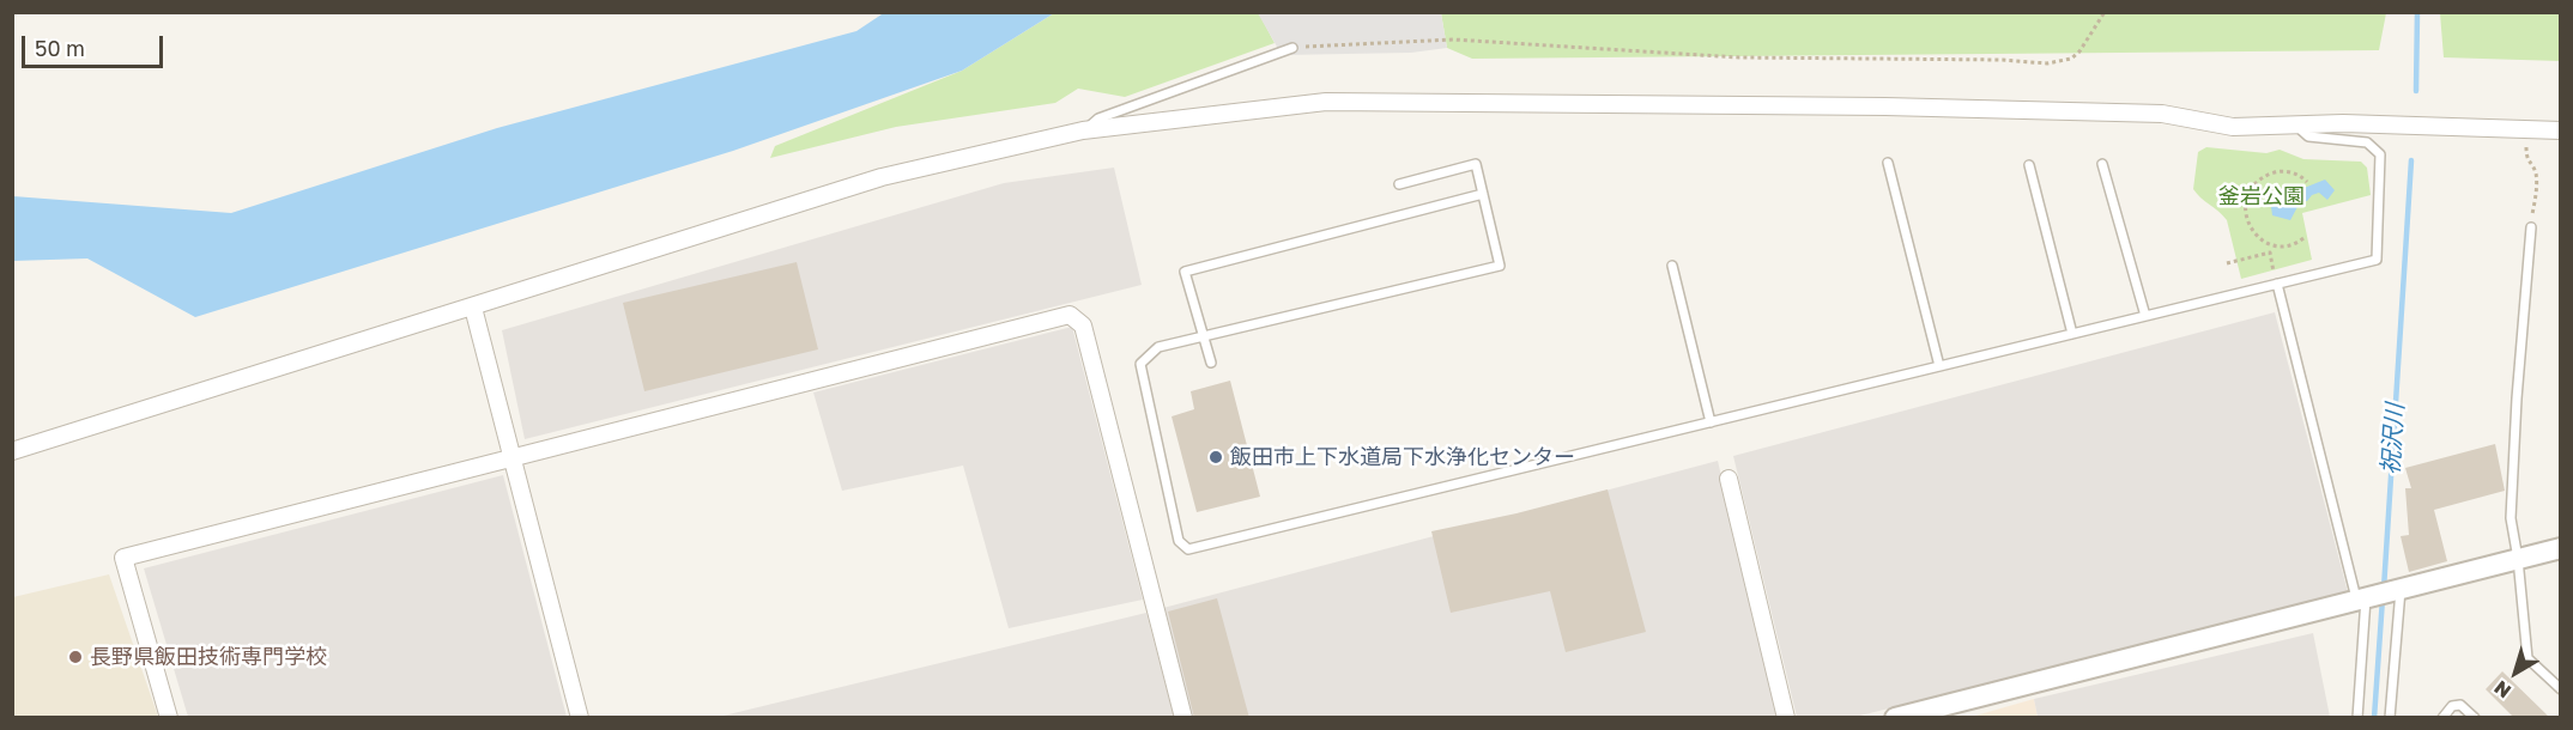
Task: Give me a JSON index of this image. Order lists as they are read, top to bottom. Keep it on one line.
{"water":["祝沢川"],"parks":["釜岩公園"],"places":["飯田市上下水道局下水浄化センター","長野県飯田技術専門学校"],"scale_bar":"50 m","north":"bottom left"}
